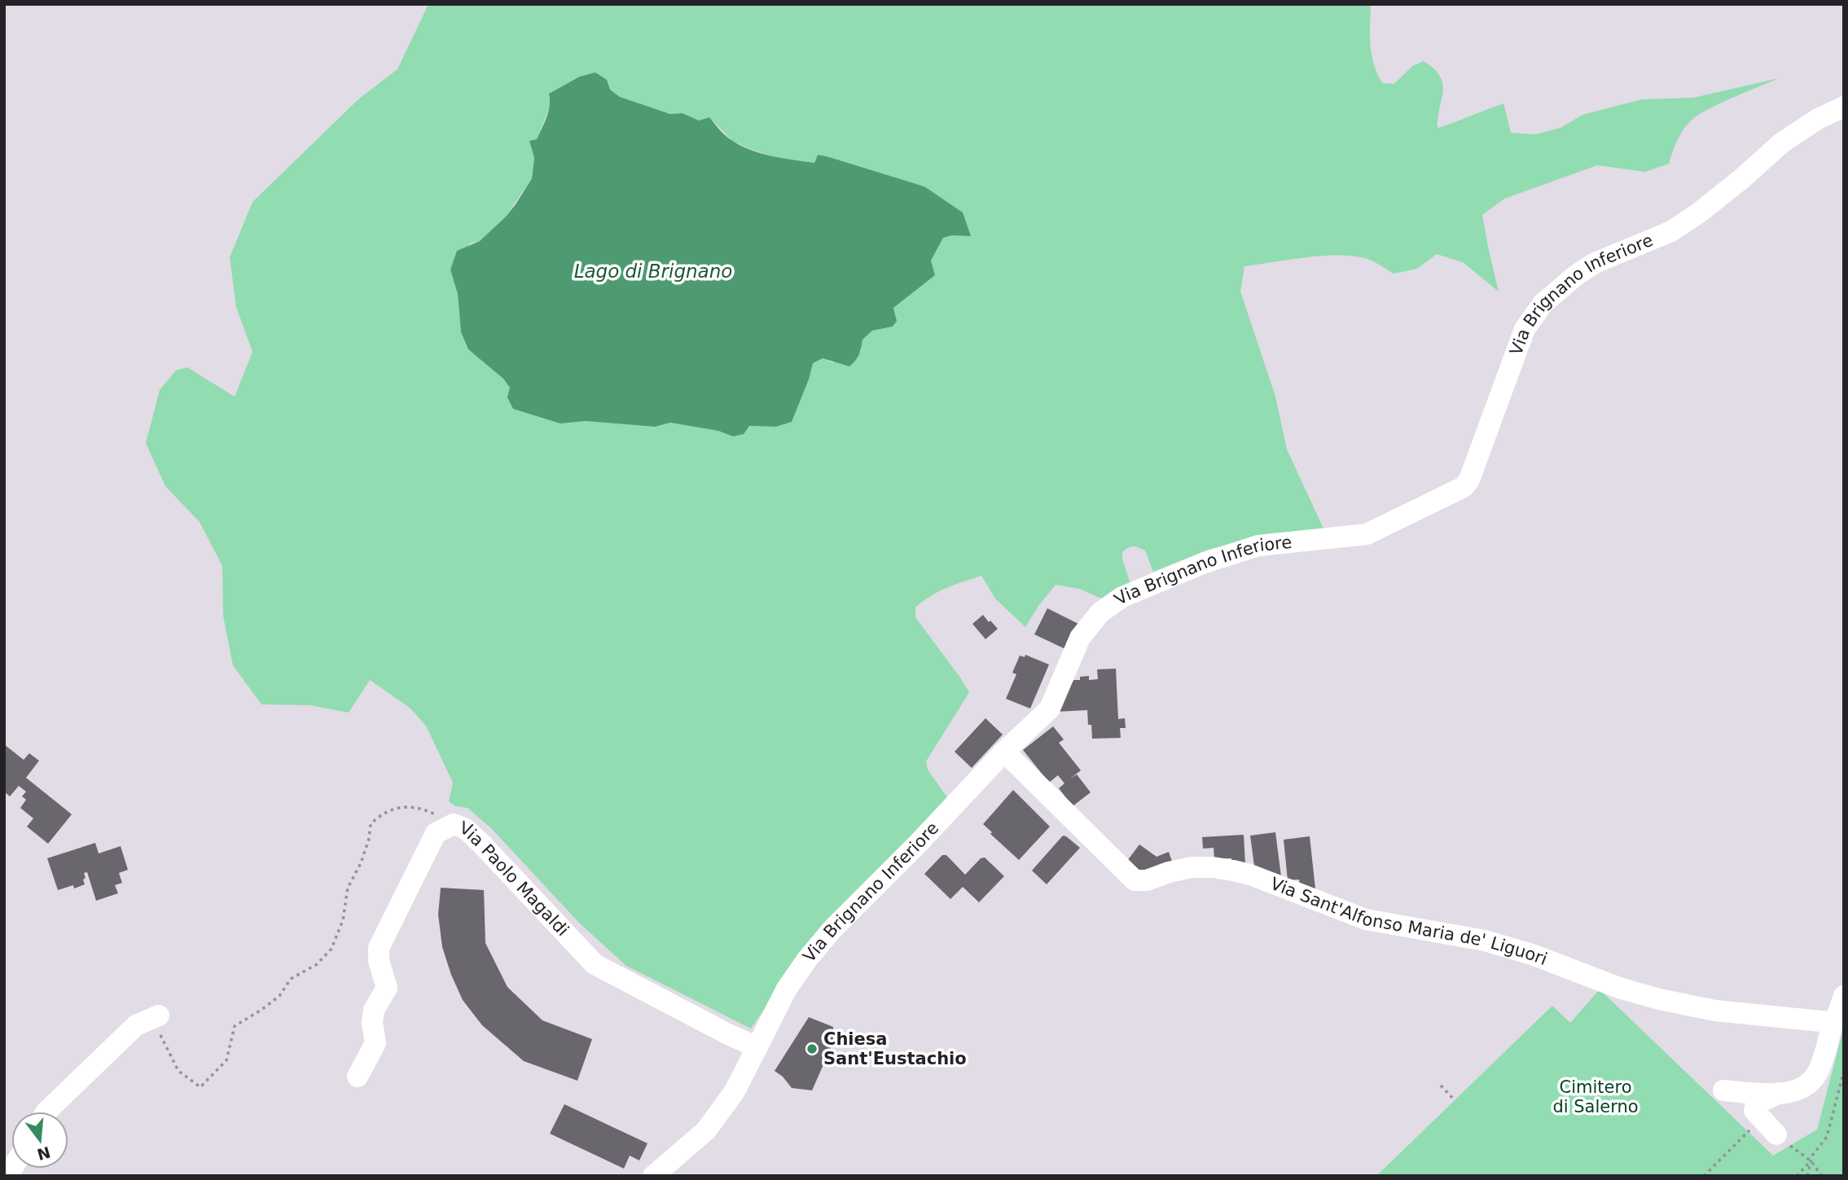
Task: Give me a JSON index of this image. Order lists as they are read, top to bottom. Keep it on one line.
{"streets":{"street":["Via Brignano Inferiore","Via Paolo Magaldi","Via Sant'Alfonso Maria de' Liguori"]},"crossings":[["Via Brignano Inferiore","Via Paolo Magaldi"],["Via Brignano Inferiore","Via Sant'Alfonso Maria de' Liguori"]],"water":["Lago di Brignano"],"parks":["Cimitero di Salerno"],"places":["Chiesa Sant'Eustachio"],"north":"bottom"}
